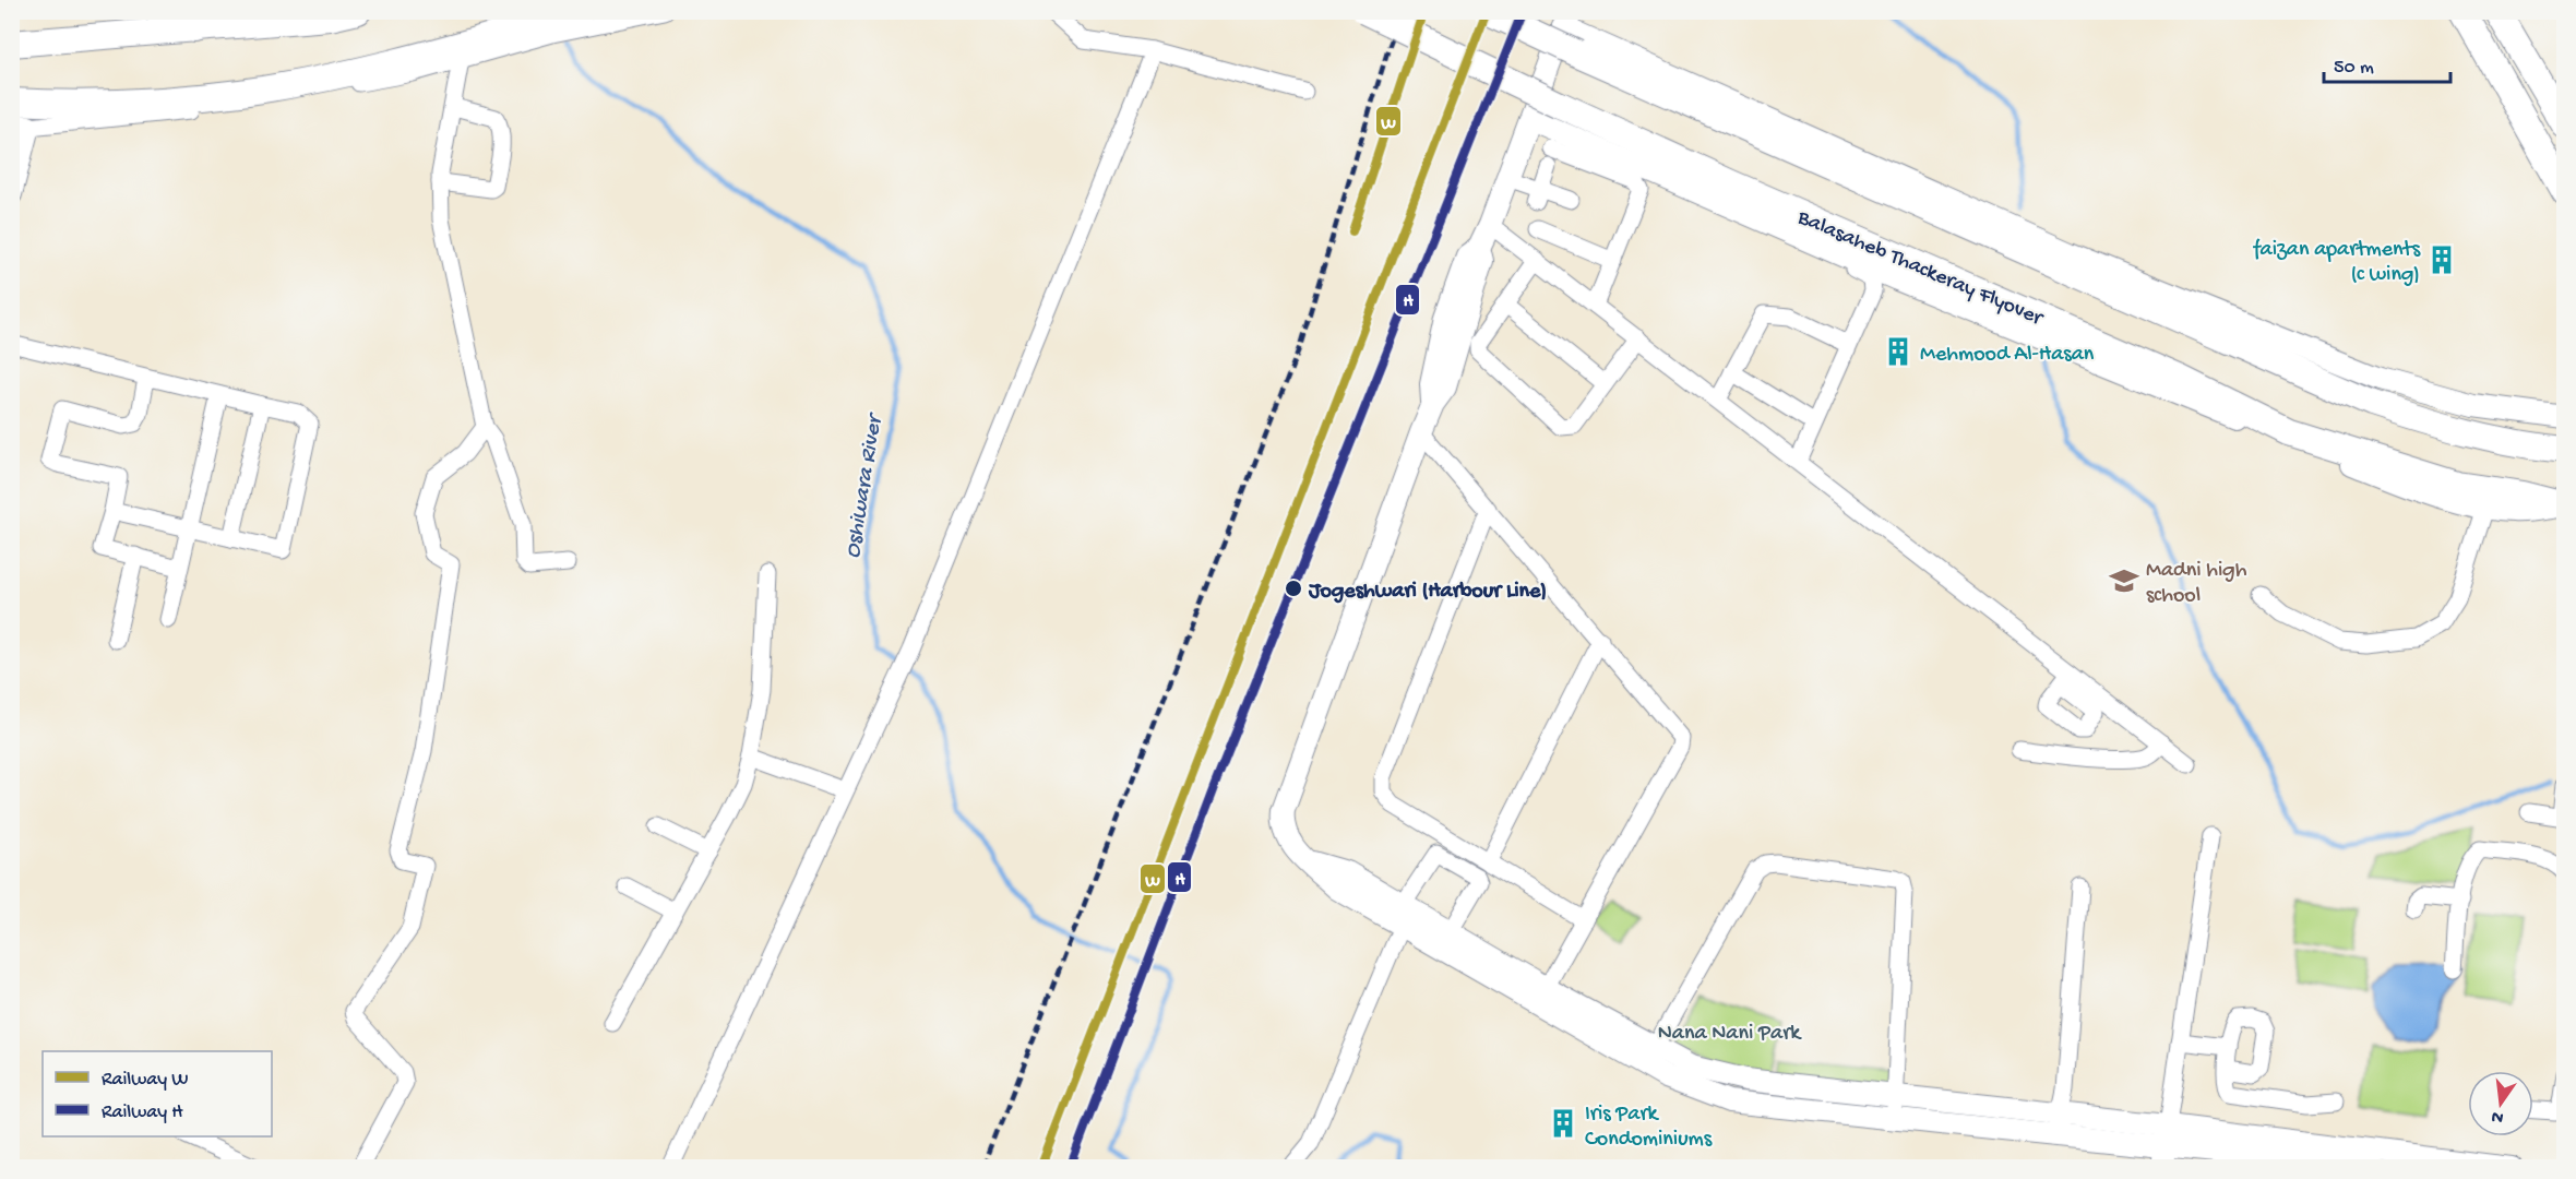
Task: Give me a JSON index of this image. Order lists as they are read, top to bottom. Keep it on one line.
{"streets":{"main road":["Balasaheb Thackeray Flyover"]},"water":["Oshiwara River"],"parks":["Nana Nani Park"],"places":{"building":["faizan apartments (c wing)","Mehmood Al-Hasan","Iris Park Condominiums"],"school or university":["Madni high school"],"other":["Jogeshwari (Harbour Line)"]},"lines":["rail line W","rail line H"],"legend":["Railway W","Railway H"],"scale_bar":"50 m","north":"bottom"}
